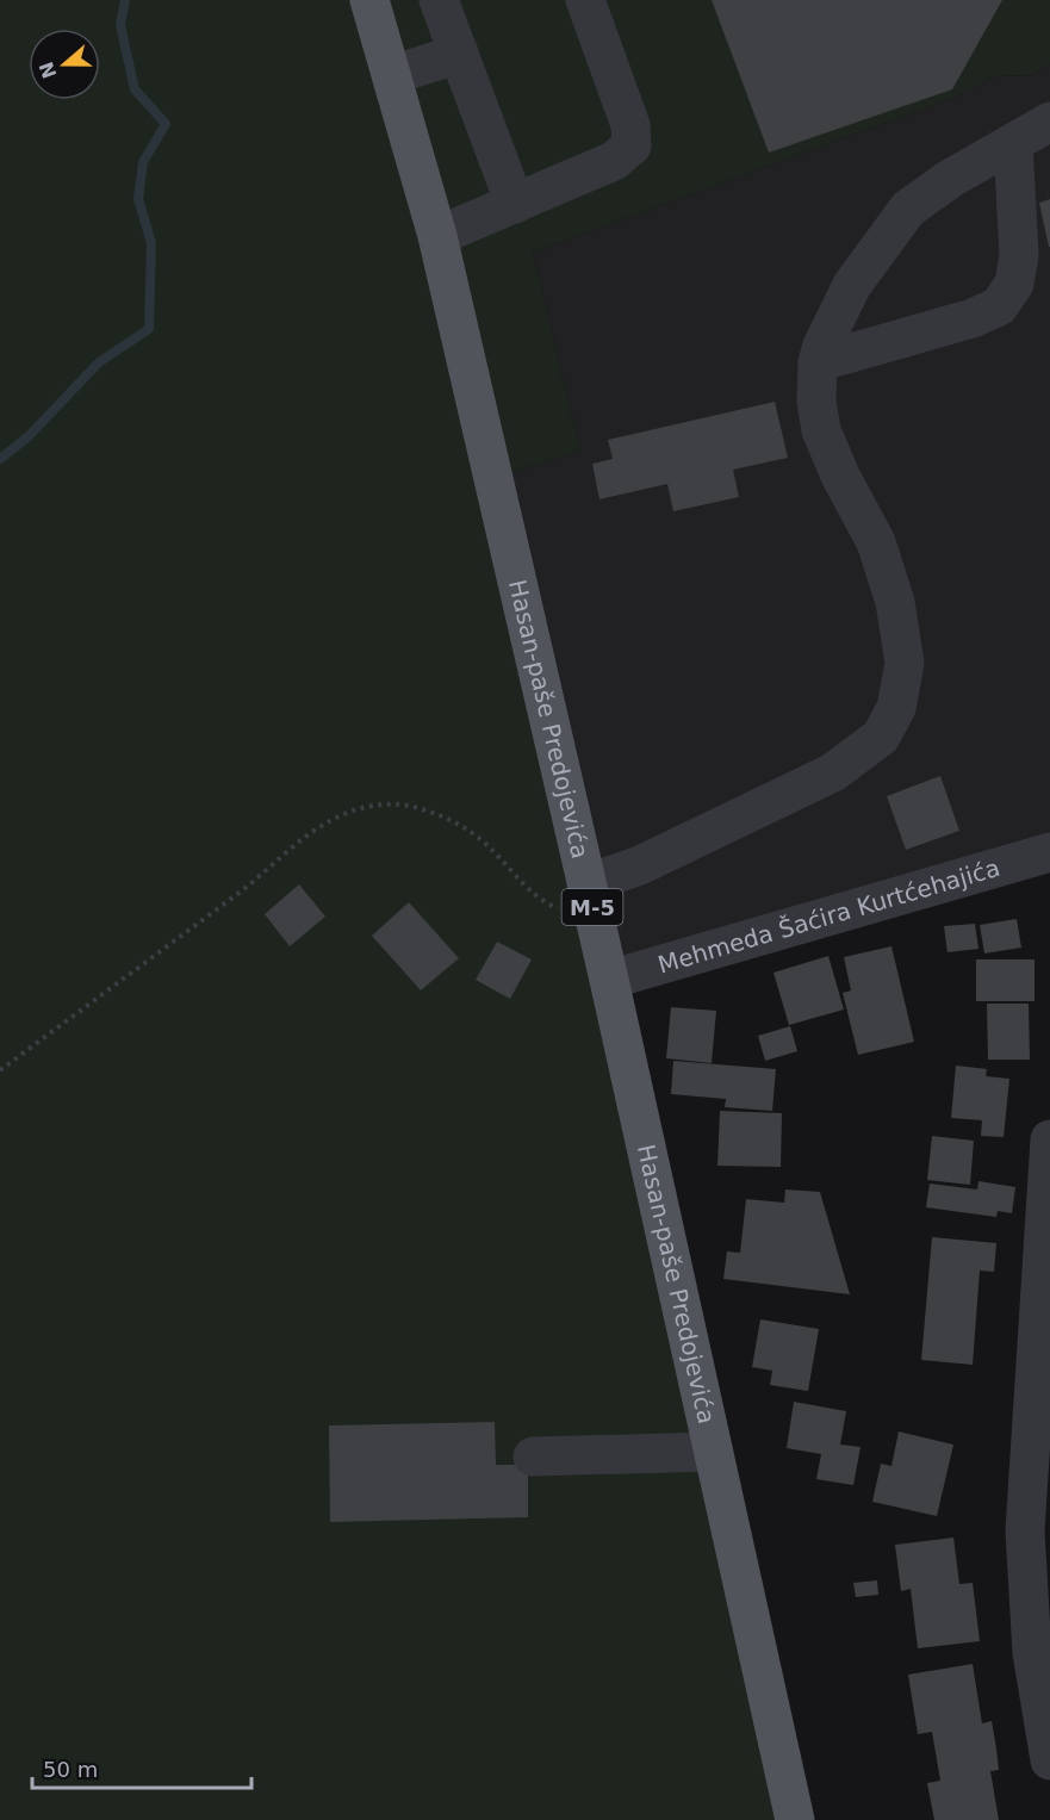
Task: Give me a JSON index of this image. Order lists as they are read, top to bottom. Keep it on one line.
{"streets":{"main road":["Hasan-paše Predojevića","M-5"],"street":["Mehmeda Šaćira Kurtćehajića"]},"crossings":[["Hasan-paše Predojevića","Mehmeda Šaćira Kurtćehajića"]],"scale_bar":"50 m","north":"left"}
